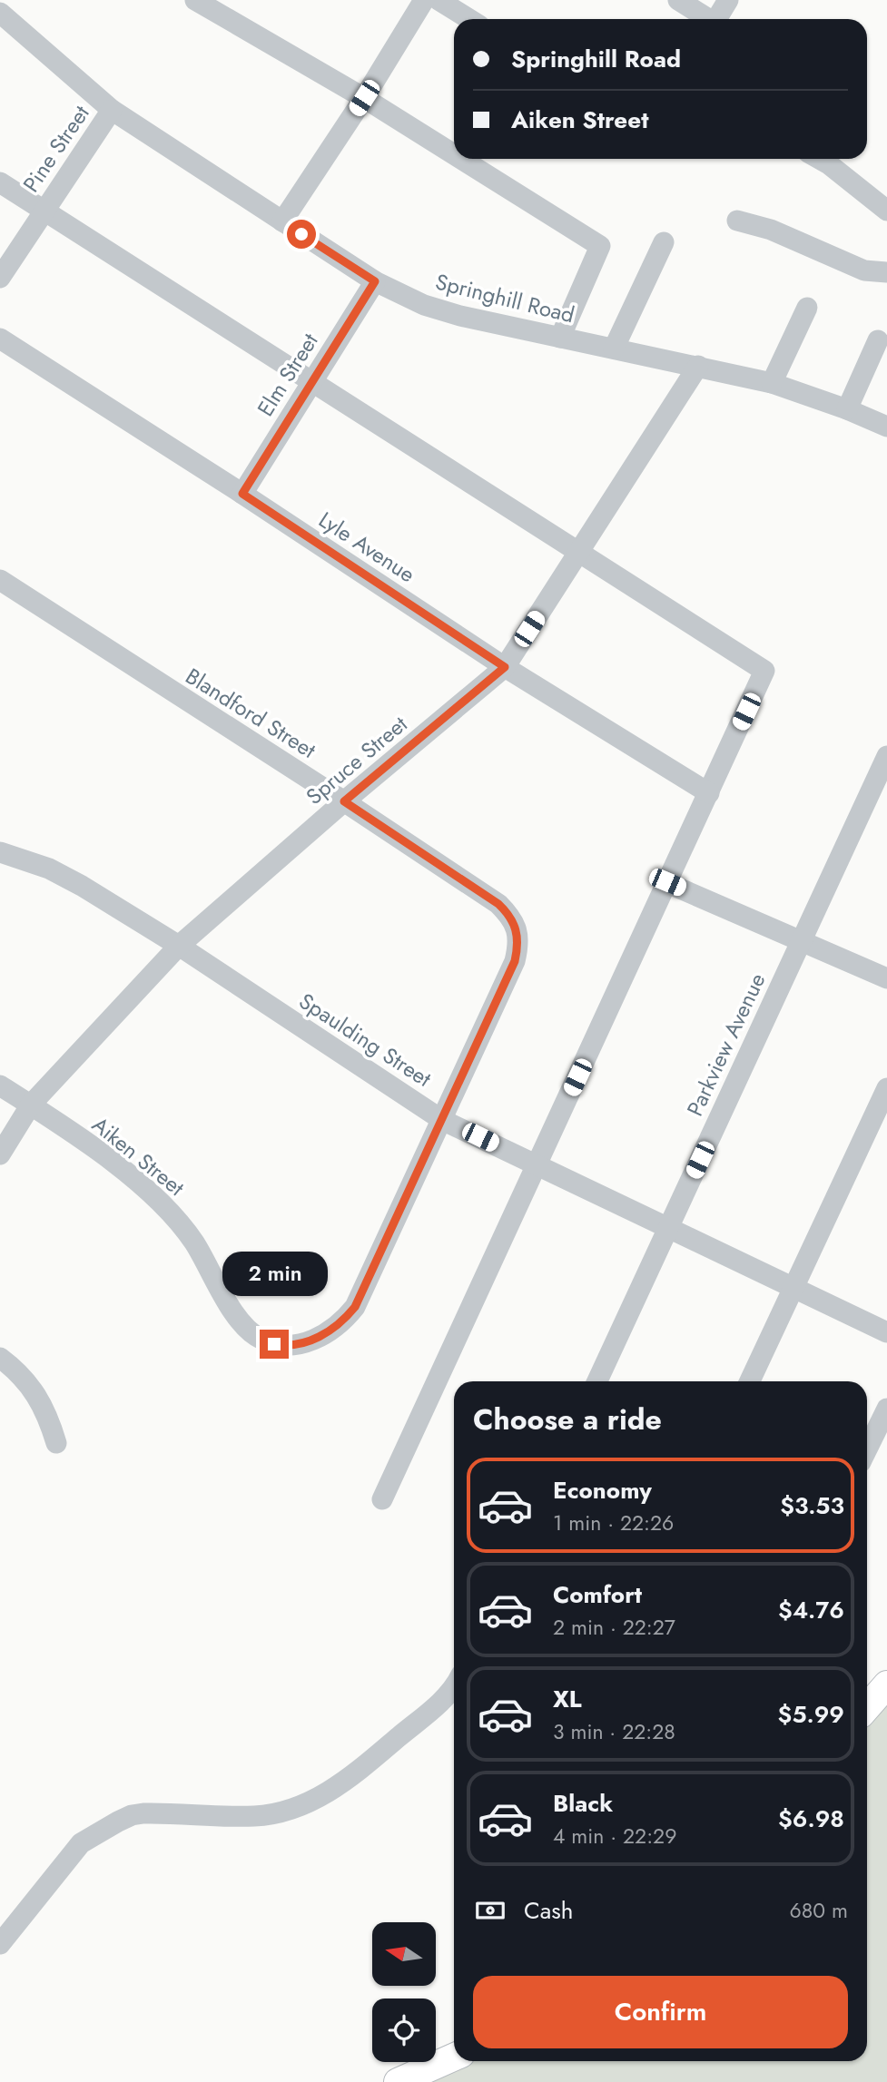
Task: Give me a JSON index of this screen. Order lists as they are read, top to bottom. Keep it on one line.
{"streets":{"street":["Pine Street","Springhill Road","Elm Street","Lyle Avenue","Blandford Street","Spruce Street","Spaulding Street","Parkview Avenue","Aiken Street"]},"crossings":[["Pine Street","Springhill Road"],["Springhill Road","Elm Street"],["Springhill Road","Spruce Street"],["Elm Street","Lyle Avenue"],["Lyle Avenue","Spruce Street"],["Blandford Street","Spruce Street"],["Blandford Street","Spaulding Street"],["Blandford Street","Aiken Street"],["Spruce Street","Spaulding Street"],["Spruce Street","Aiken Street"],["Spaulding Street","Parkview Avenue"],["Spaulding Street","Aiken Street"]],"north":"left","page":{"banner":["Springhill Road","Aiken Street"],"bubble":"2 min","heading":"Choose a ride","list":[{"name":"Economy","note":"1 min · 22:26","value":"$3.53"},{"name":"Comfort","note":"2 min · 22:27","value":"$4.76"},{"name":"XL","note":"3 min · 22:28","value":"$5.99"},{"name":"Black","note":"4 min · 22:29","value":"$6.98"}],"pay":["Cash","680 m"],"buttons":"Confirm"}}
